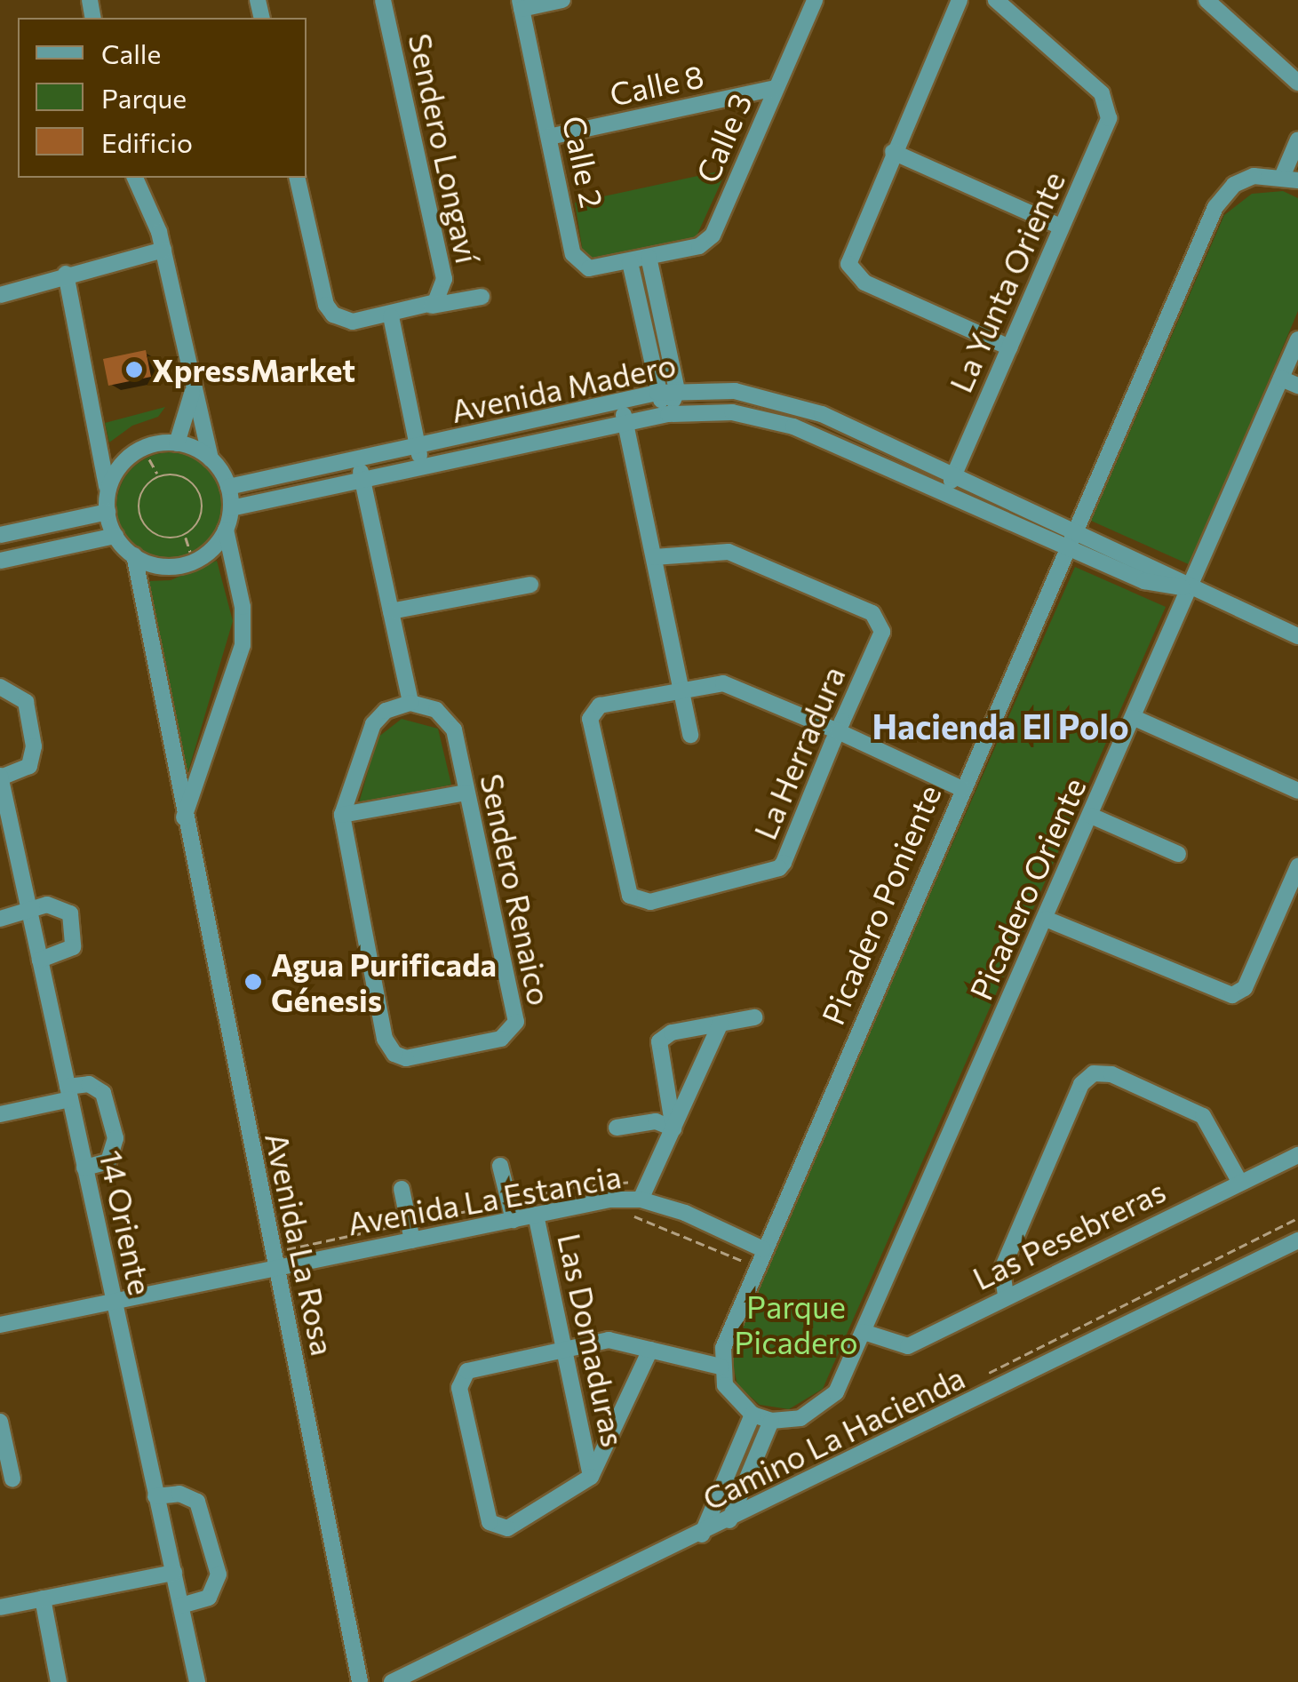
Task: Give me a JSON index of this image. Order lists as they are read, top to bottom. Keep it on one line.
{"streets":{"street":["Calle 8","Calle 3","Sendero Longaví","Calle 2","La Yunta Oriente","Avenida Madero","La Herradura","Picadero Oriente","Sendero Renaico","Picadero Poniente","Avenida La Estancia","14 Oriente","Las Pesebreras","Avenida La Rosa","Las Domaduras","Camino La Hacienda"]},"crossings":[["Calle 8","Calle 3"],["Calle 8","Calle 2"],["Calle 3","Calle 2"],["La Yunta Oriente","Avenida Madero"],["Avenida Madero","Picadero Oriente"],["Avenida Madero","Picadero Poniente"],["Picadero Oriente","Las Pesebreras"],["Picadero Poniente","Avenida La Estancia"],["Avenida La Estancia","14 Oriente"],["Avenida La Estancia","Avenida La Rosa"],["Avenida La Estancia","Las Domaduras"]],"districts":["Hacienda El Polo"],"parks":["Parque Picadero"],"places":["XpressMarket","Agua Purificada Génesis"],"legend":["Calle","Parque","Edificio"]}
